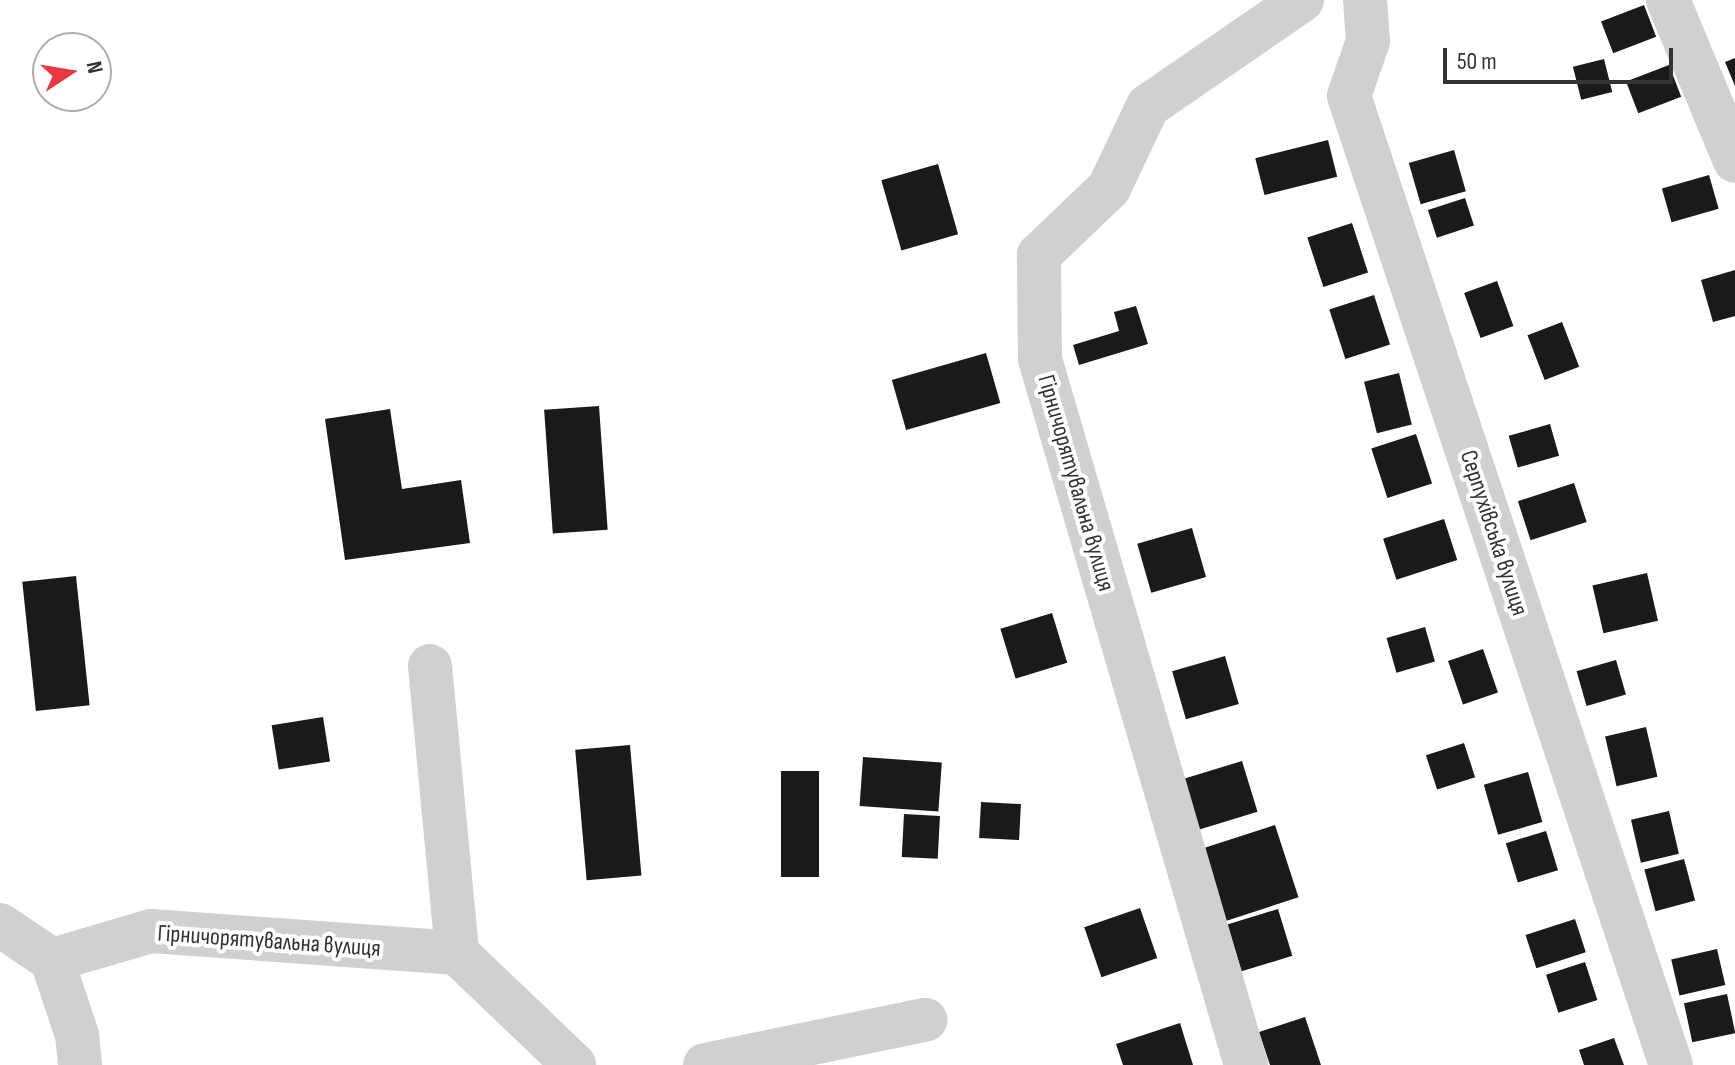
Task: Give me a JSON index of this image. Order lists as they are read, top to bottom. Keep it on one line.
{"streets":{"street":["Гірничорятувальна вулиця","Серпухівська вулиця"]},"scale_bar":"50 m","north":"right"}
